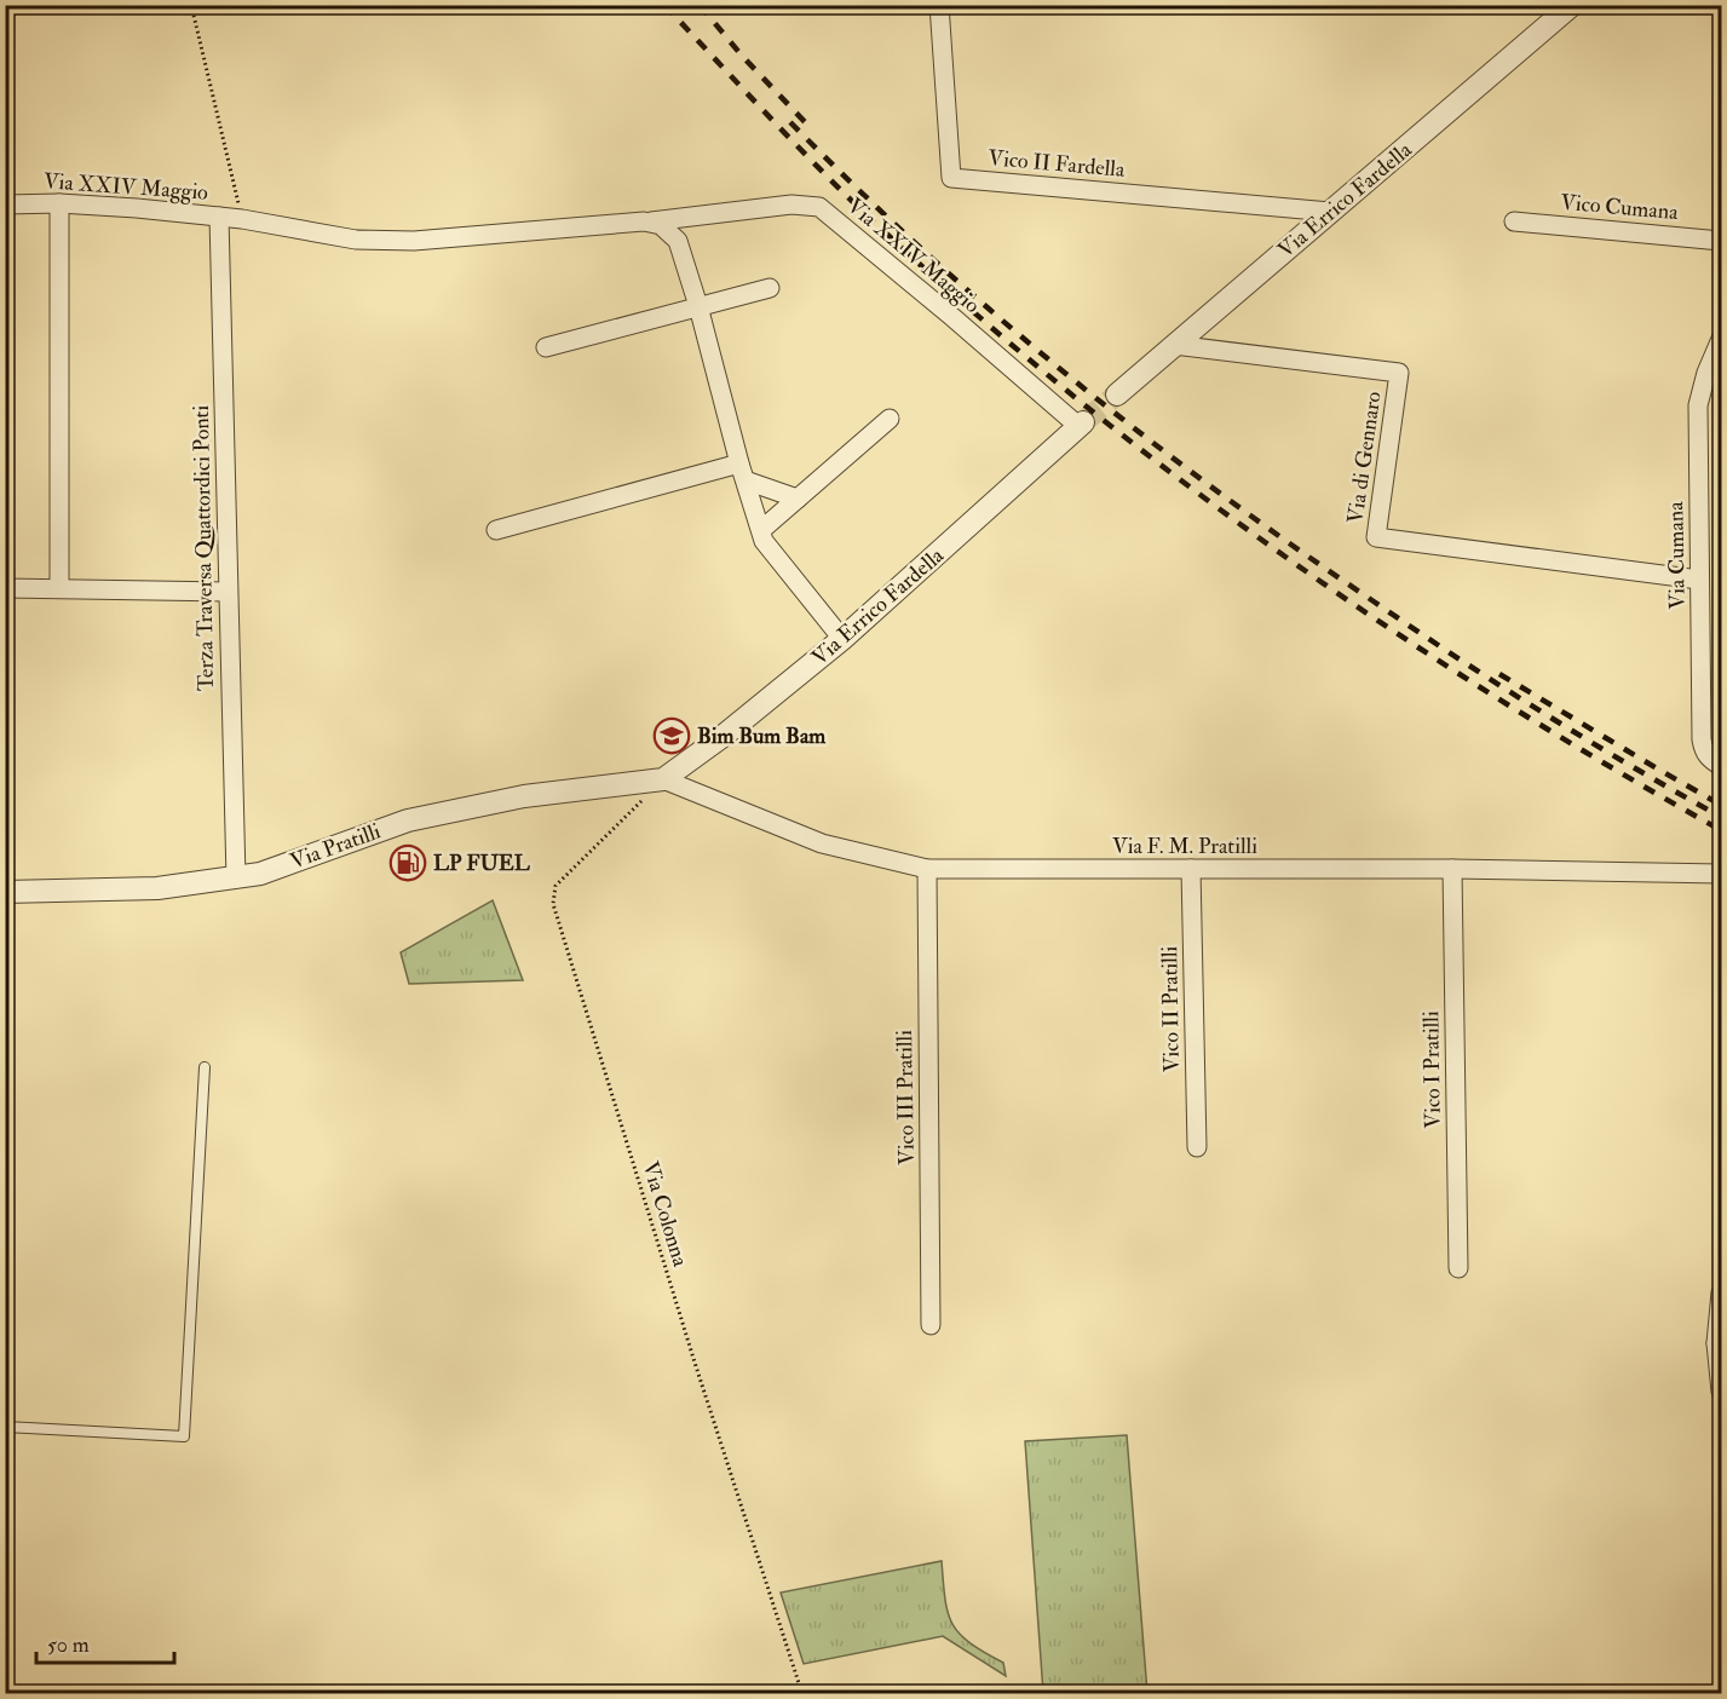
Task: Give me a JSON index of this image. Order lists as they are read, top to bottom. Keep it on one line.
{"streets":{"street":["Vico II Fardella","Via XXIV Maggio","Via Errico Fardella","Vico Cumana","Via di Gennaro","Terza Traversa Quattordici Ponti","Via Cumana","Via Pratilli","Via F. M. Pratilli","Vico II Pratilli","Vico I Pratilli","Vico III Pratilli"],"path":["Via Colonna"]},"crossings":[["Vico II Fardella","Via Errico Fardella"],["Via XXIV Maggio","Via Errico Fardella"],["Via XXIV Maggio","Terza Traversa Quattordici Ponti"],["Via Errico Fardella","Via di Gennaro"],["Via Errico Fardella","Via Pratilli"],["Via Errico Fardella","Via F. M. Pratilli"],["Via Errico Fardella","Via Colonna"],["Via di Gennaro","Via Cumana"],["Terza Traversa Quattordici Ponti","Via Pratilli"],["Via Pratilli","Via F. M. Pratilli"],["Via Pratilli","Via Colonna"],["Via F. M. Pratilli","Vico II Pratilli"],["Via F. M. Pratilli","Vico I Pratilli"],["Via F. M. Pratilli","Vico III Pratilli"],["Via F. M. Pratilli","Via Colonna"]],"places":{"school or university":["Bim Bum Bam"],"fuel station":["LP FUEL"]},"scale_bar":"50 m"}
